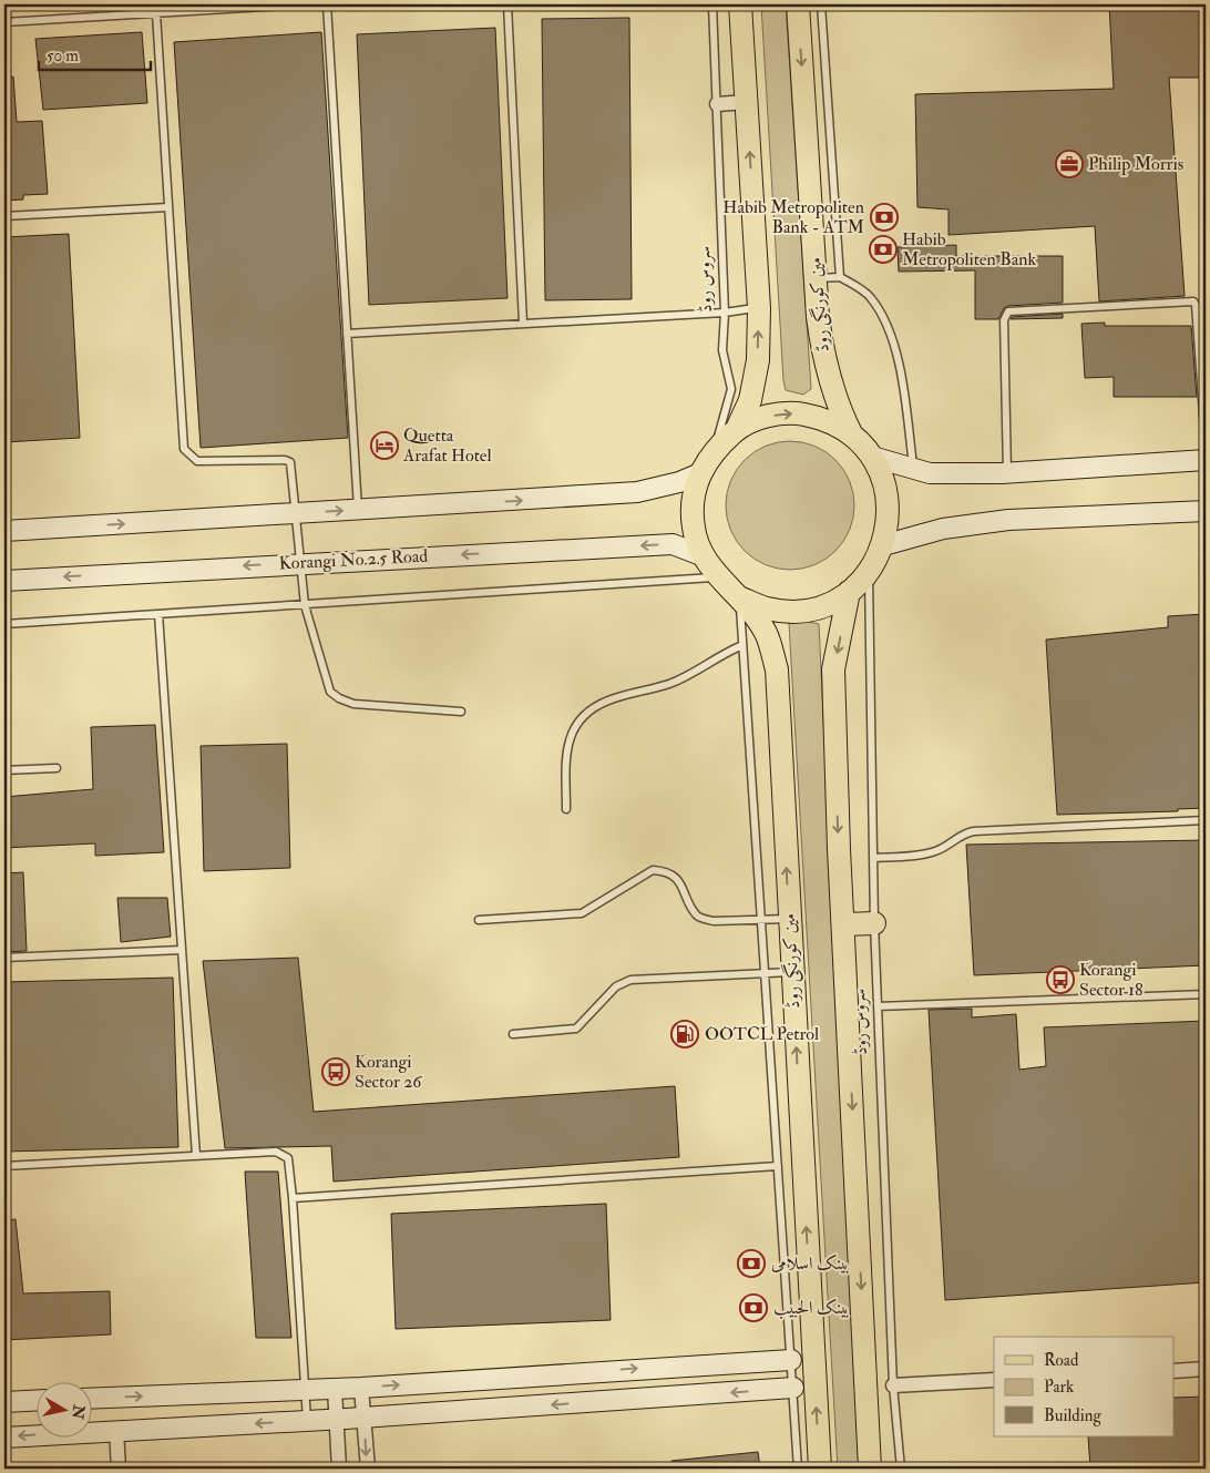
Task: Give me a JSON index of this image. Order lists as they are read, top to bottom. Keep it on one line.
{"streets":{"main road":["مین کورنگی روڈ"],"street":["Korangi No.2.5 Road"],"lane":["سروس روڈ"]},"crossings":[["سروس روڈ","مین کورنگی روڈ"],["سروس روڈ","Korangi No.2.5 Road"],["مین کورنگی روڈ","Korangi No.2.5 Road"]],"places":{"office":["Philip Morris"],"bank":["Habib Metropoliten Bank - ATM","Habib Metropoliten Bank","بینک اسلامی","بينک الحبيب"],"hotel":["Quetta Arafat Hotel"],"bus stop":["Korangi Sector 18","Korangi Sector 26"],"fuel station":["OOTCL Petrol"]},"legend":["Road","Park","Building"],"scale_bar":"50 m","north":"right"}
